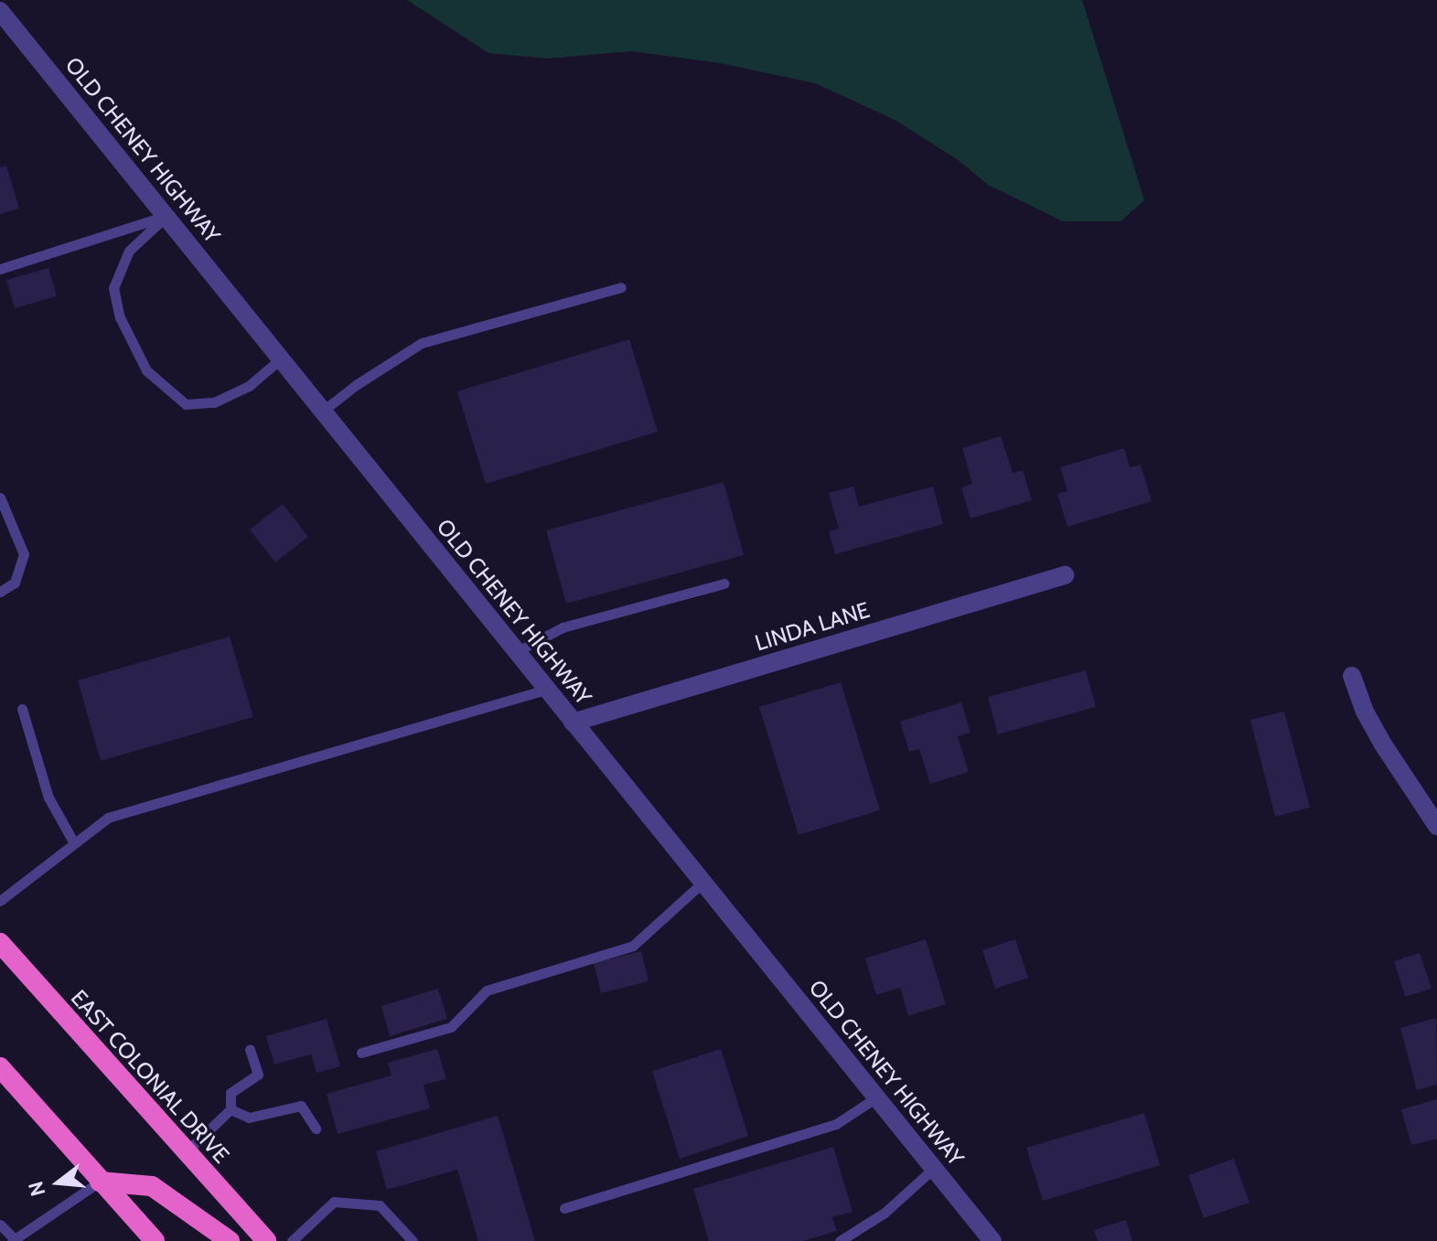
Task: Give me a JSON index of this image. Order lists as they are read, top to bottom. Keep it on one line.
{"streets":{"highway":["EAST COLONIAL DRIVE"],"street":["OLD CHENEY HIGHWAY","LINDA LANE"]},"crossings":[["OLD CHENEY HIGHWAY","LINDA LANE"]],"north":"left"}
